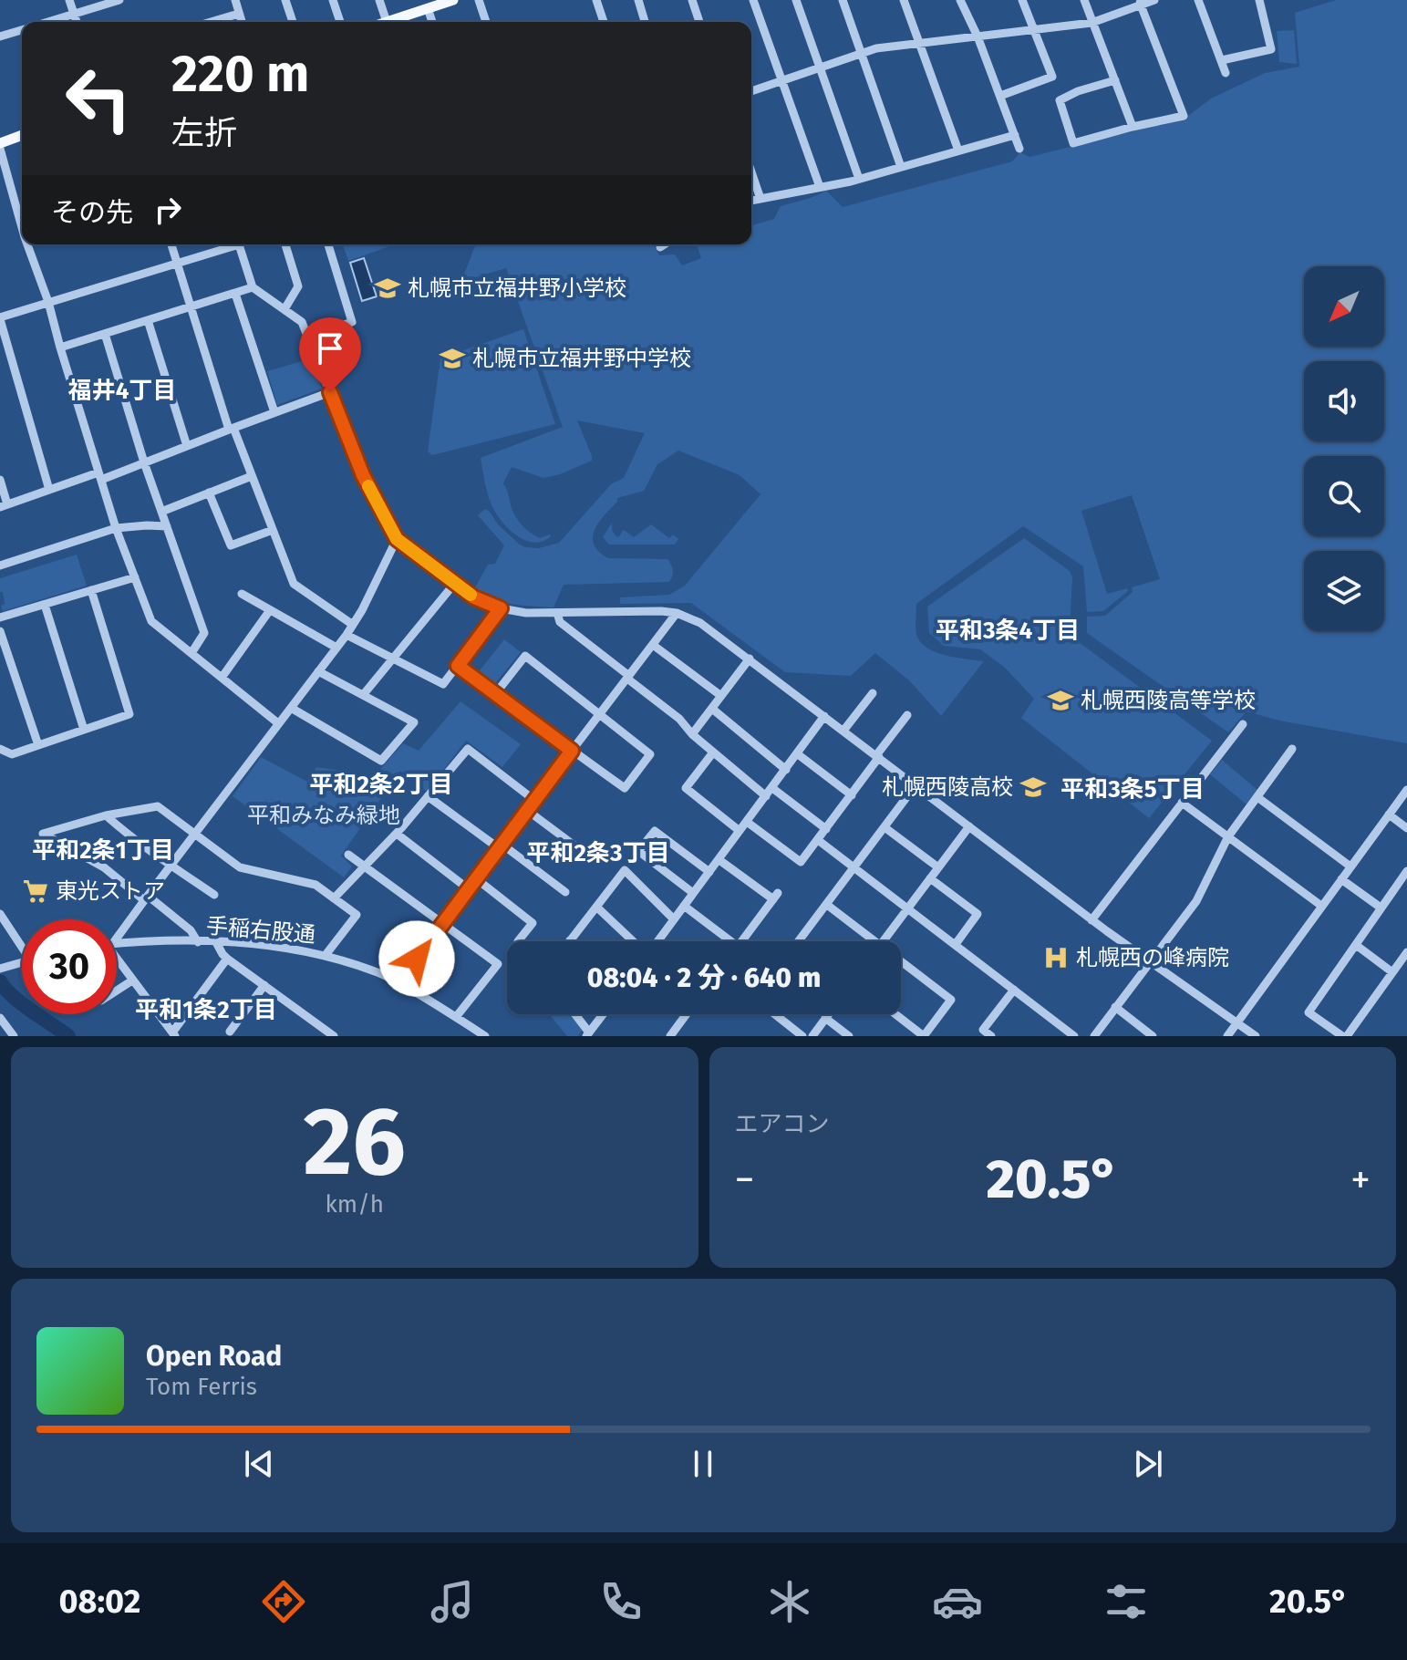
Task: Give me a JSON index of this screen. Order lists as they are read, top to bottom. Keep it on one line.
{"streets":{"street":["手稲右股通"]},"districts":["福井4丁目","平和3条4丁目","平和2条2丁目","平和3条5丁目","平和2条1丁目","平和2条3丁目","平和1条2丁目"],"parks":["平和みなみ緑地"],"places":{"school or university":["札幌市立福井野小学校","札幌市立福井野中学校","札幌西陵高等学校","札幌西陵高校"],"supermarket":["東光ストア"],"hospital":["札幌西の峰病院"]},"north":"bottom left","page":{"turn":["220 m","左折"],"then":"その先","limit":"30","trip":"08:04 · 2 分 · 640 m","tile":[["26","km/h"],"エアコン"],"heat":["−","20.5°","+"],"song":["Open Road","Tom Ferris"],"tabs":["08:02","20.5°"]}}
